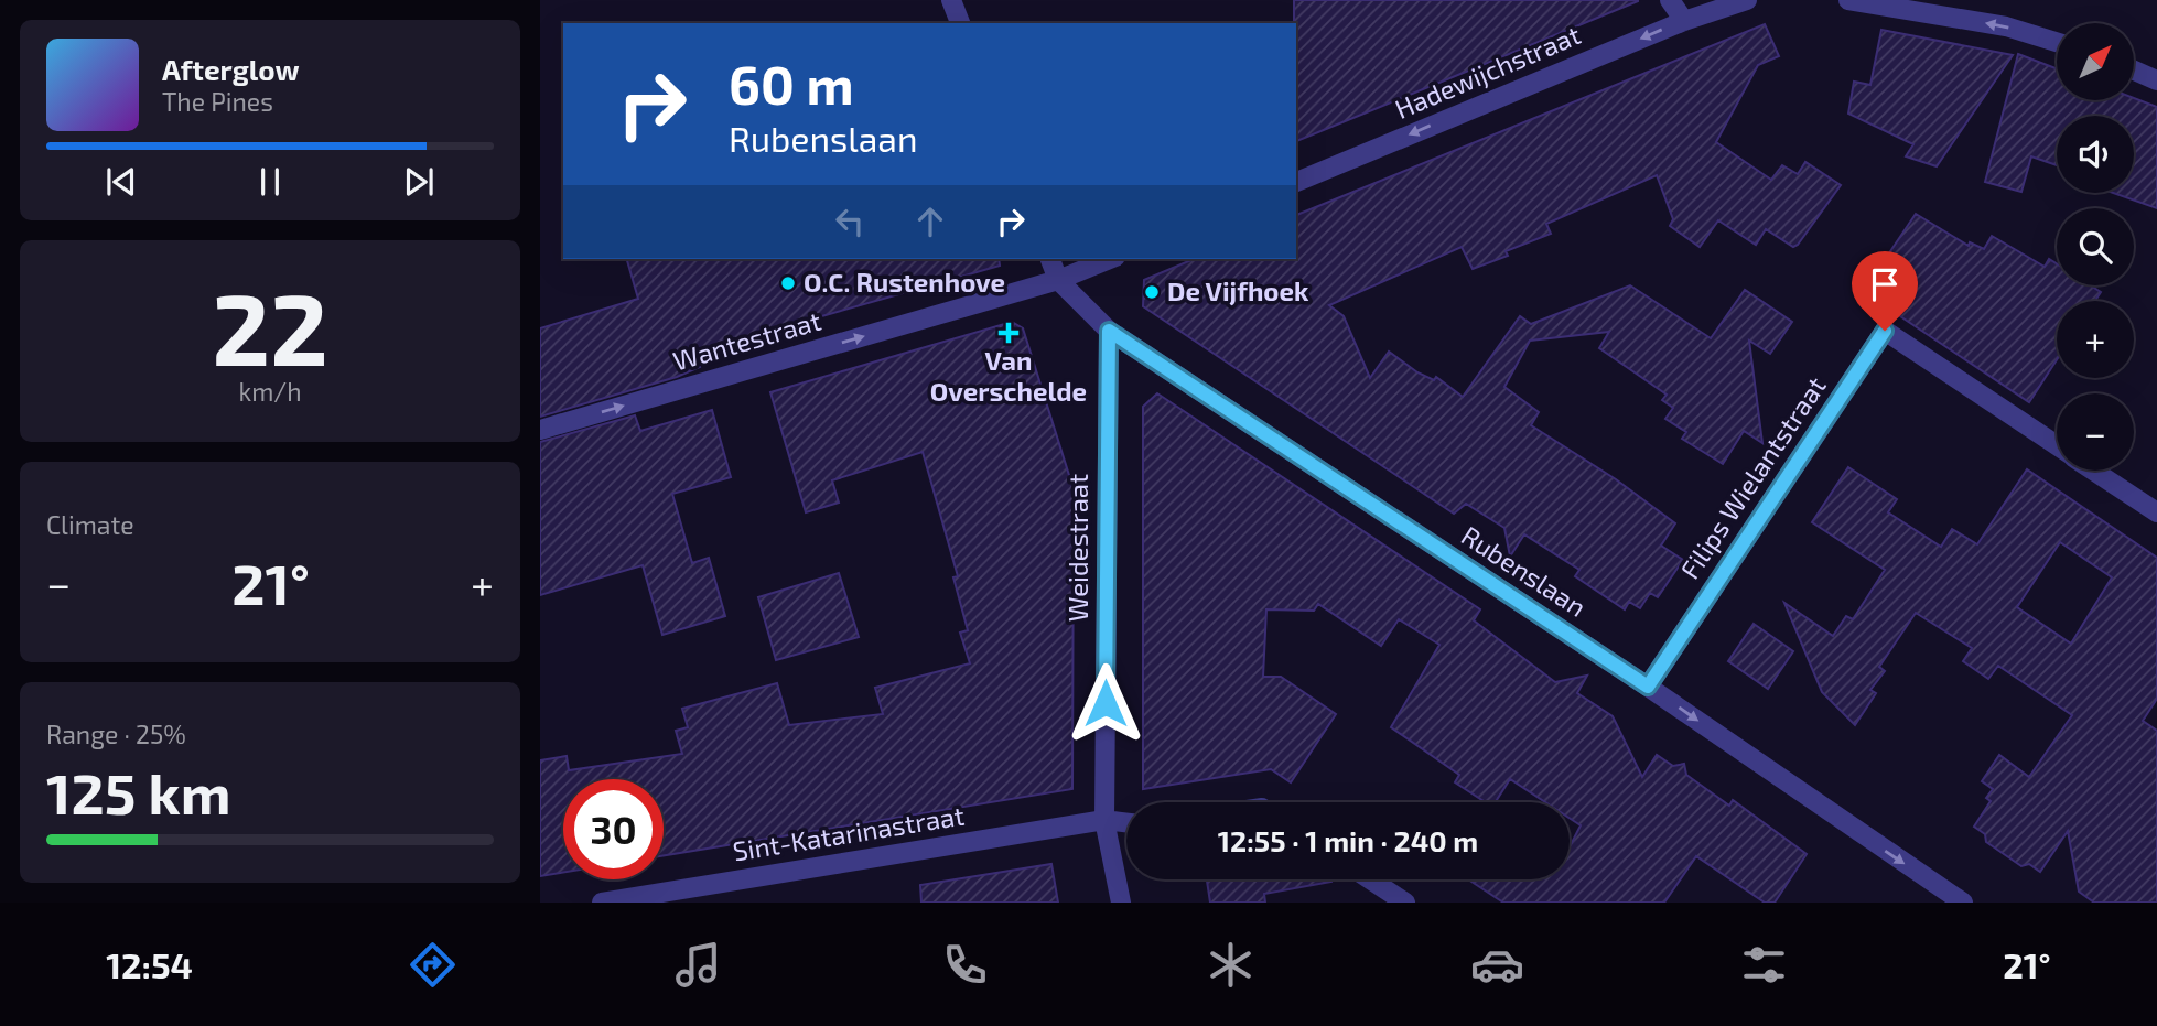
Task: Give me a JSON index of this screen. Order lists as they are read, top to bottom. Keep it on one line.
{"streets":{"street":["Hadewijchstraat","Wantestraat","Filips Wielantstraat","Weidestraat","Rubenslaan","Sint-Katarinastraat"]},"crossings":[["Wantestraat","Rubenslaan"],["Filips Wielantstraat","Rubenslaan"],["Weidestraat","Rubenslaan"],["Weidestraat","Sint-Katarinastraat"]],"one_way":["Hadewijchstraat","Wantestraat"],"places":{"other":["O.C. Rustenhove","De Vijfhoek"],"health":["Van Overschelde"]},"north":"top right","page":{"map_buttons":["+","−"],"turn":["60 m","Rubenslaan"],"song":["Afterglow","The Pines"],"tile":[["22","km/h"],"Climate",["Range · 25%","125 km"]],"heat":["−","21°","+"],"limit":"30","trip":"12:55 · 1 min · 240 m","tabs":["12:54","21°"]}}
